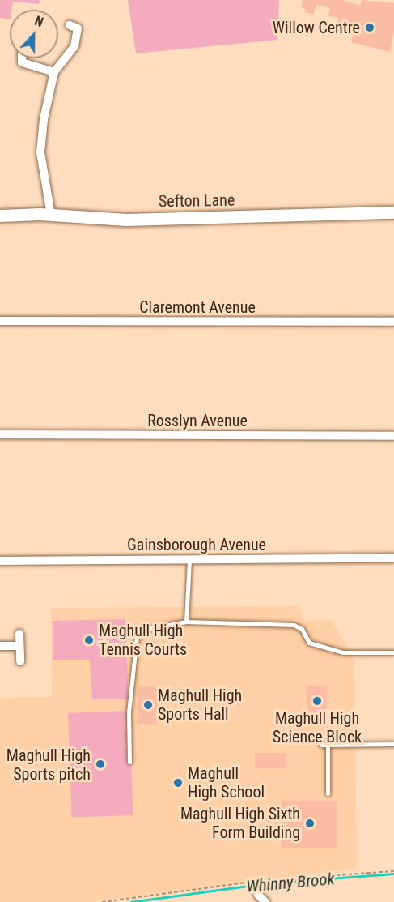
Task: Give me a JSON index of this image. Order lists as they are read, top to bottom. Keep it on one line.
{"streets":{"main road":["Sefton Lane"],"street":["Claremont Avenue","Rosslyn Avenue","Gainsborough Avenue"]},"water":["Whinny Brook"],"places":["Willow Centre","Maghull High Tennis Courts","Maghull High Science Block","Maghull High Sports Hall","Maghull High Sports pitch","Maghull High School","Maghull High Sixth Form Building"],"north":"top"}
